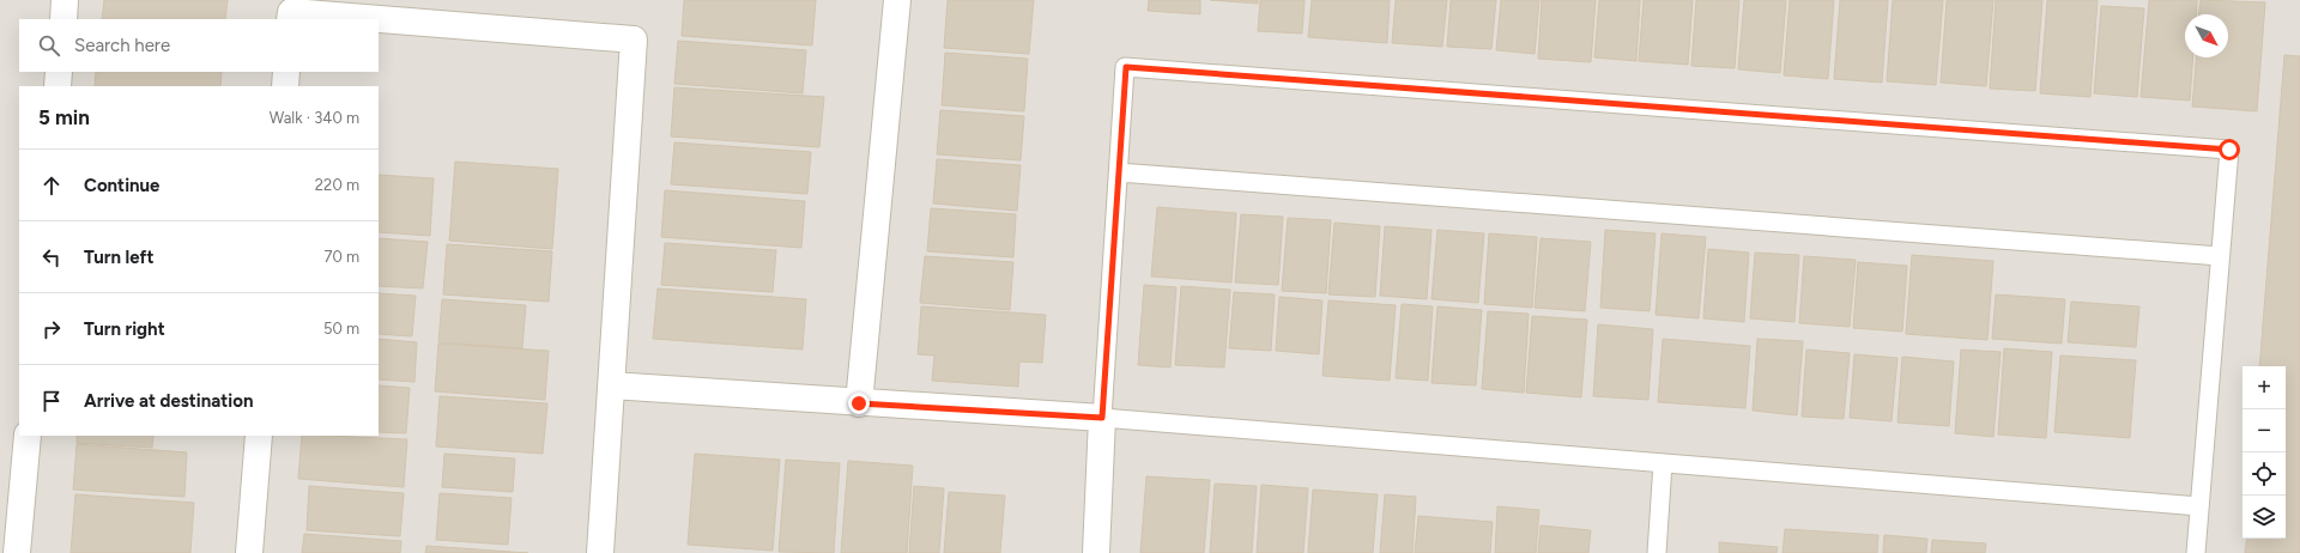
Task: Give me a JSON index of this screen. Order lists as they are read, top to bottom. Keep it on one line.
{"north":"bottom right","page":{"search":"Search here","heading":["5 min","Walk · 340 m"],"list":[["Continue","220 m"],["Turn left","70 m"],["Turn right","50 m"],"Arrive at destination"],"map_buttons":["+","−"]}}
